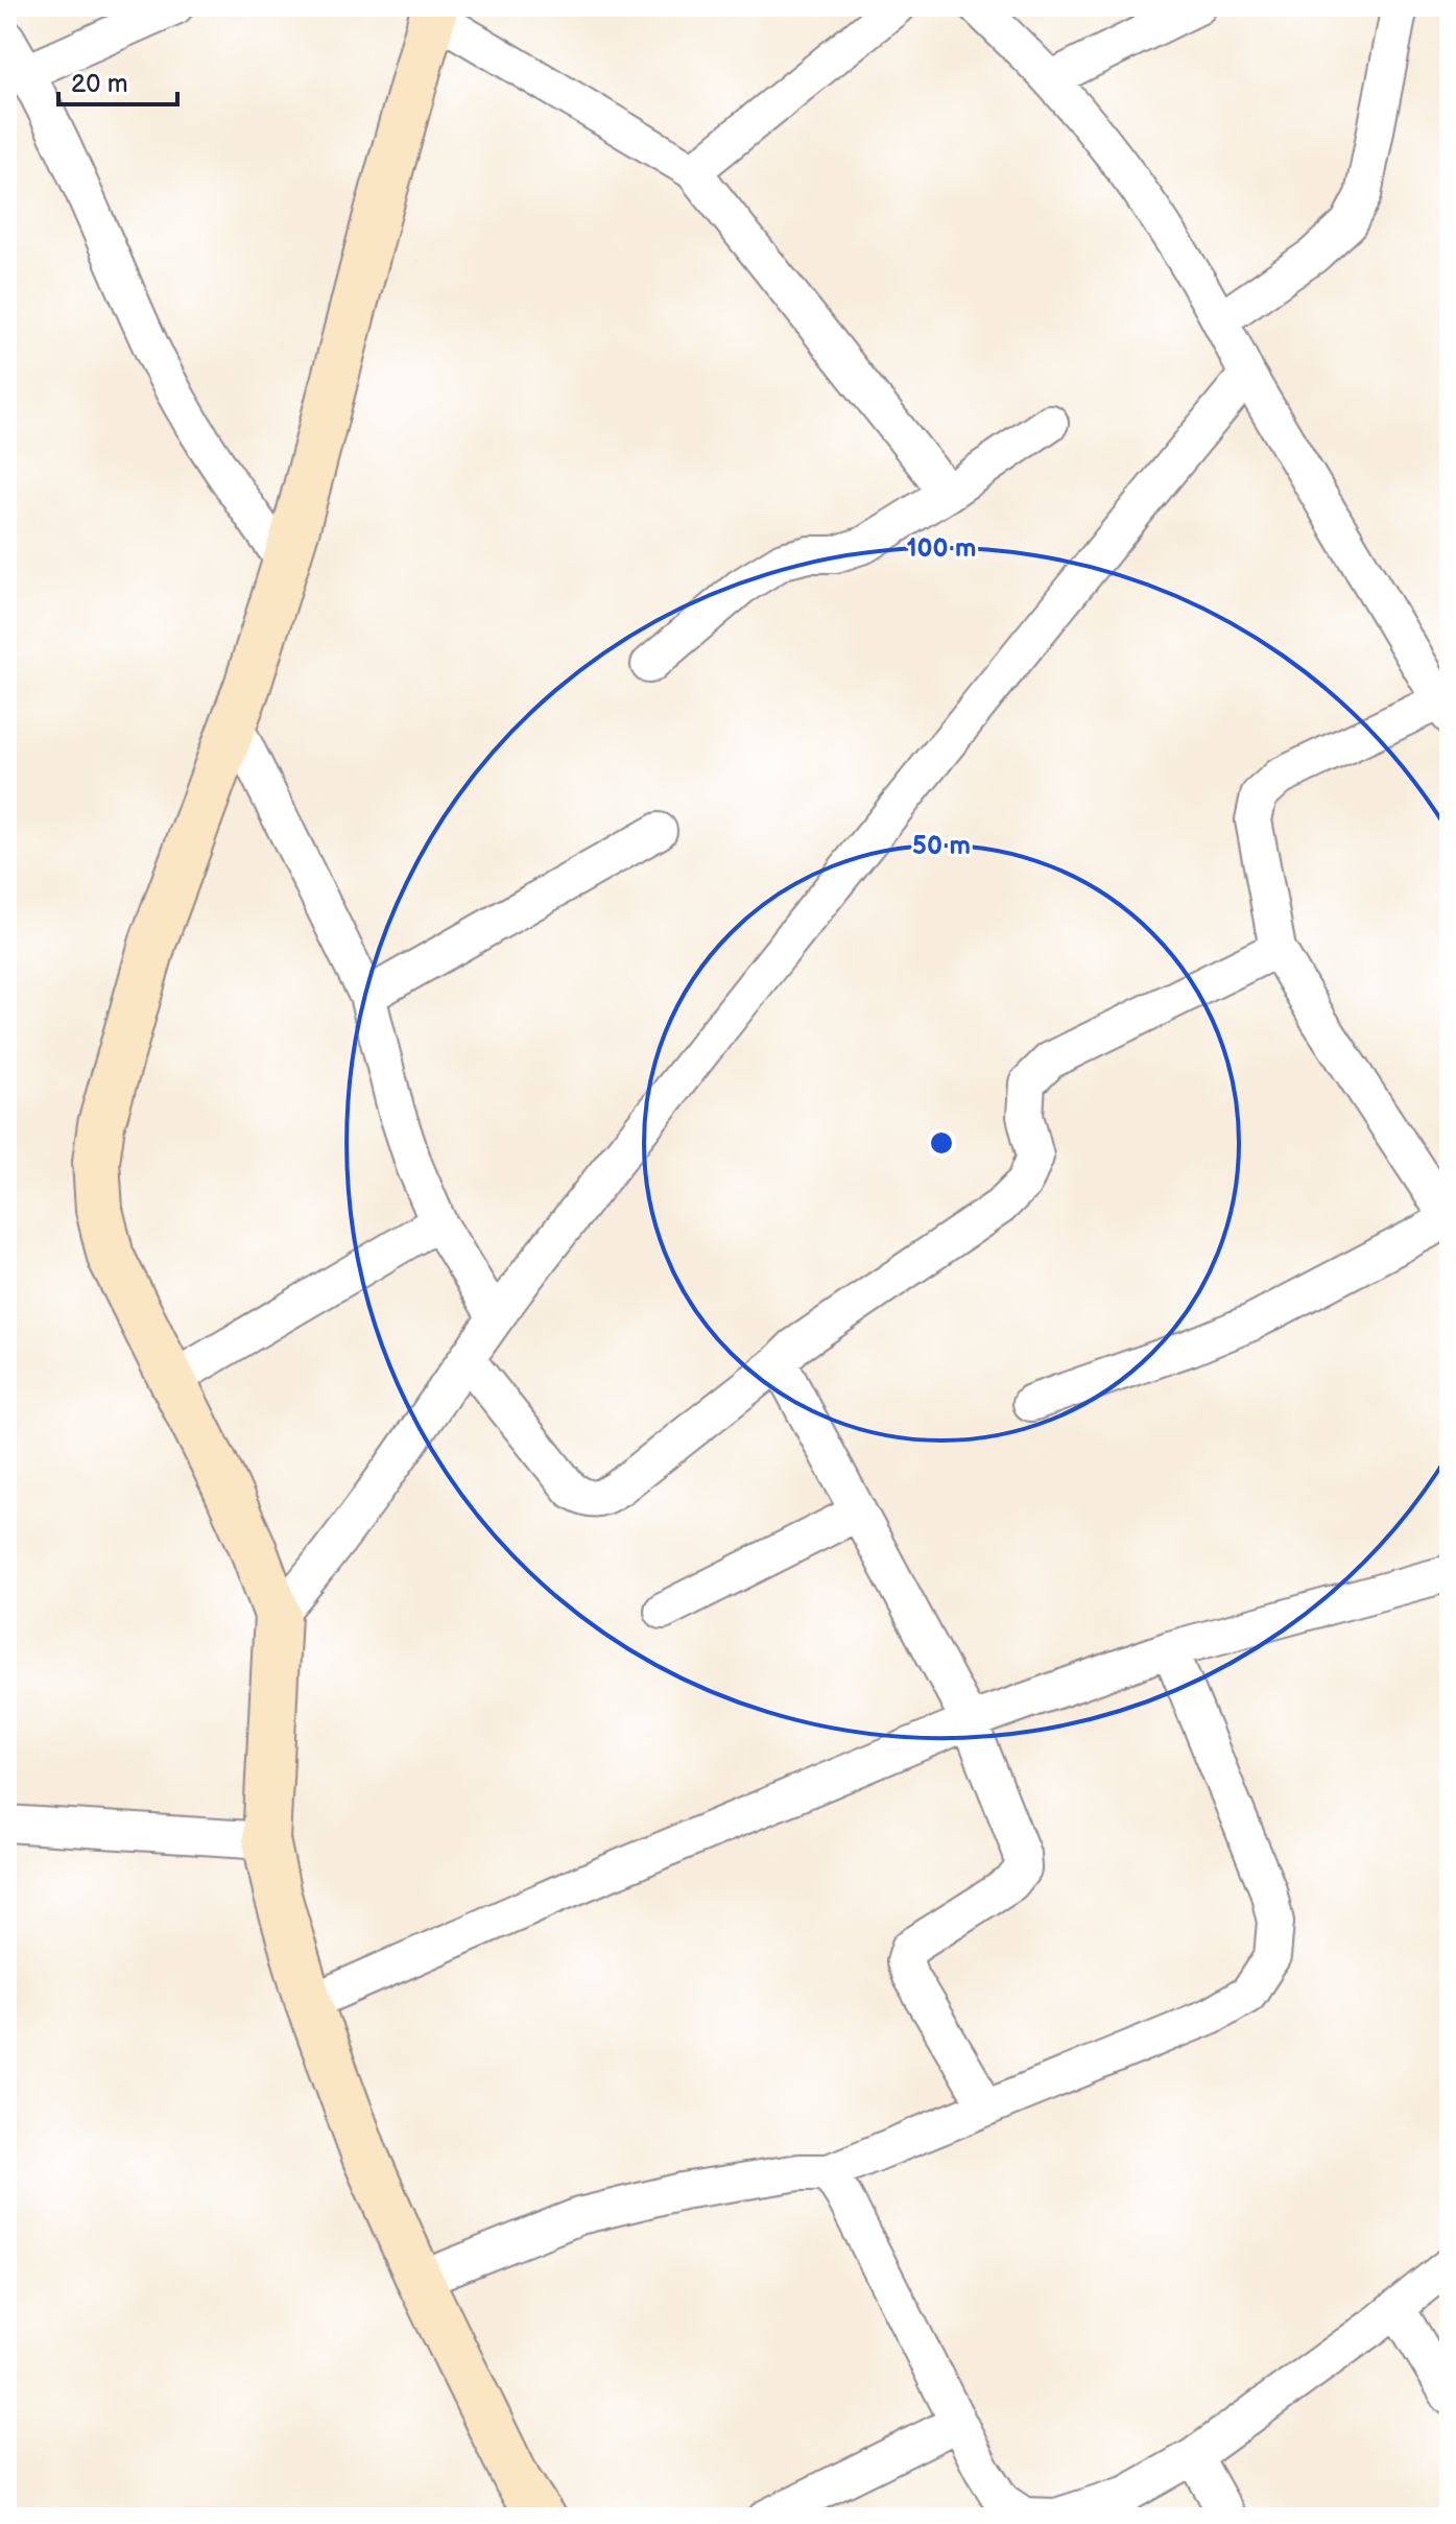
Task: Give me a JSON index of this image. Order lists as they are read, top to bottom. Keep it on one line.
{"scale_bar":"20 m","rings":["100 m","50 m"]}
